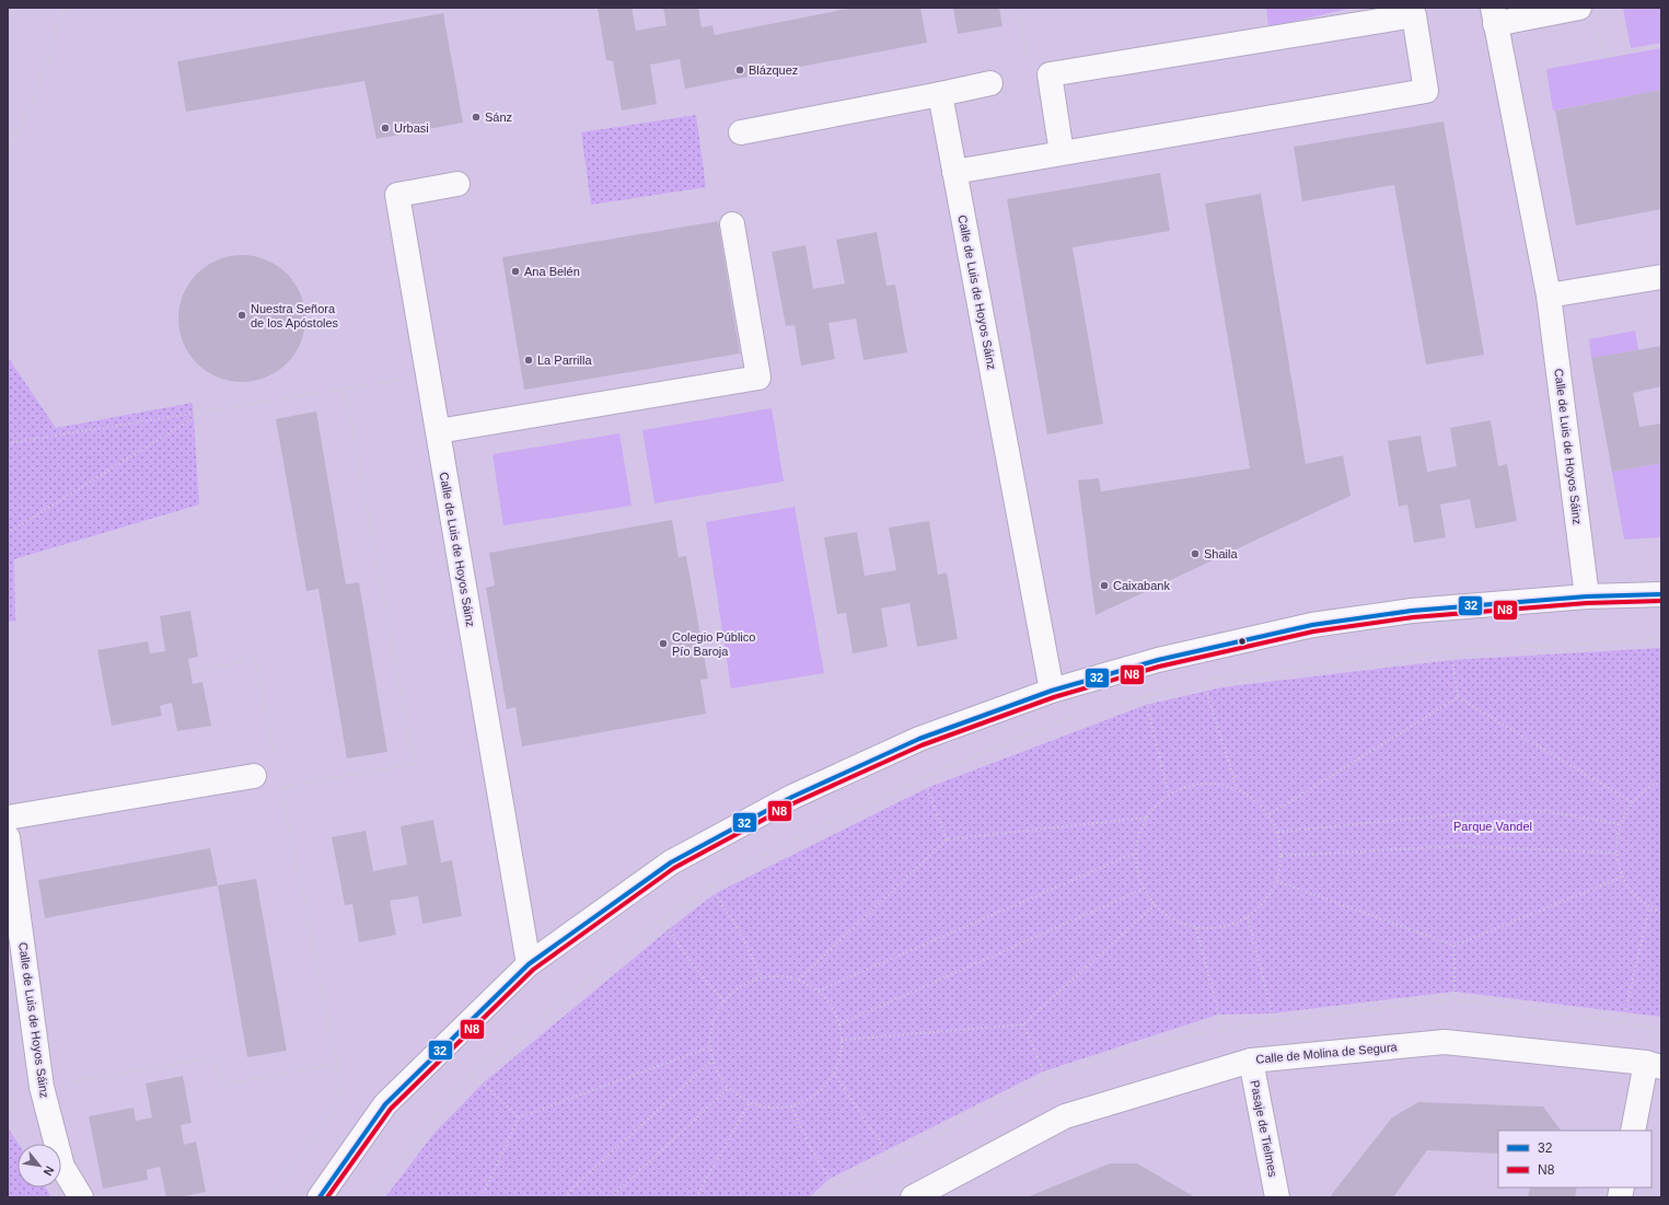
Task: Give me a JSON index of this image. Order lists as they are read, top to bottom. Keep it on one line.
{"streets":{"street":["Calle de Luis de Hoyos Sáinz","Calle de Molina de Segura","Pasaje de Tielmes"]},"crossings":[["Calle de Molina de Segura","Pasaje de Tielmes"]],"parks":["Parque Vandel"],"places":["Blázquez","Sánz","Urbasi","Ana Belén","Nuestra Señora de los Apóstoles","La Parrilla","Shaila","Caixabank","Colegio Público Pío Baroja"],"lines":["transit line 32","transit line N8"],"legend":["32","N8"],"north":"bottom right"}
